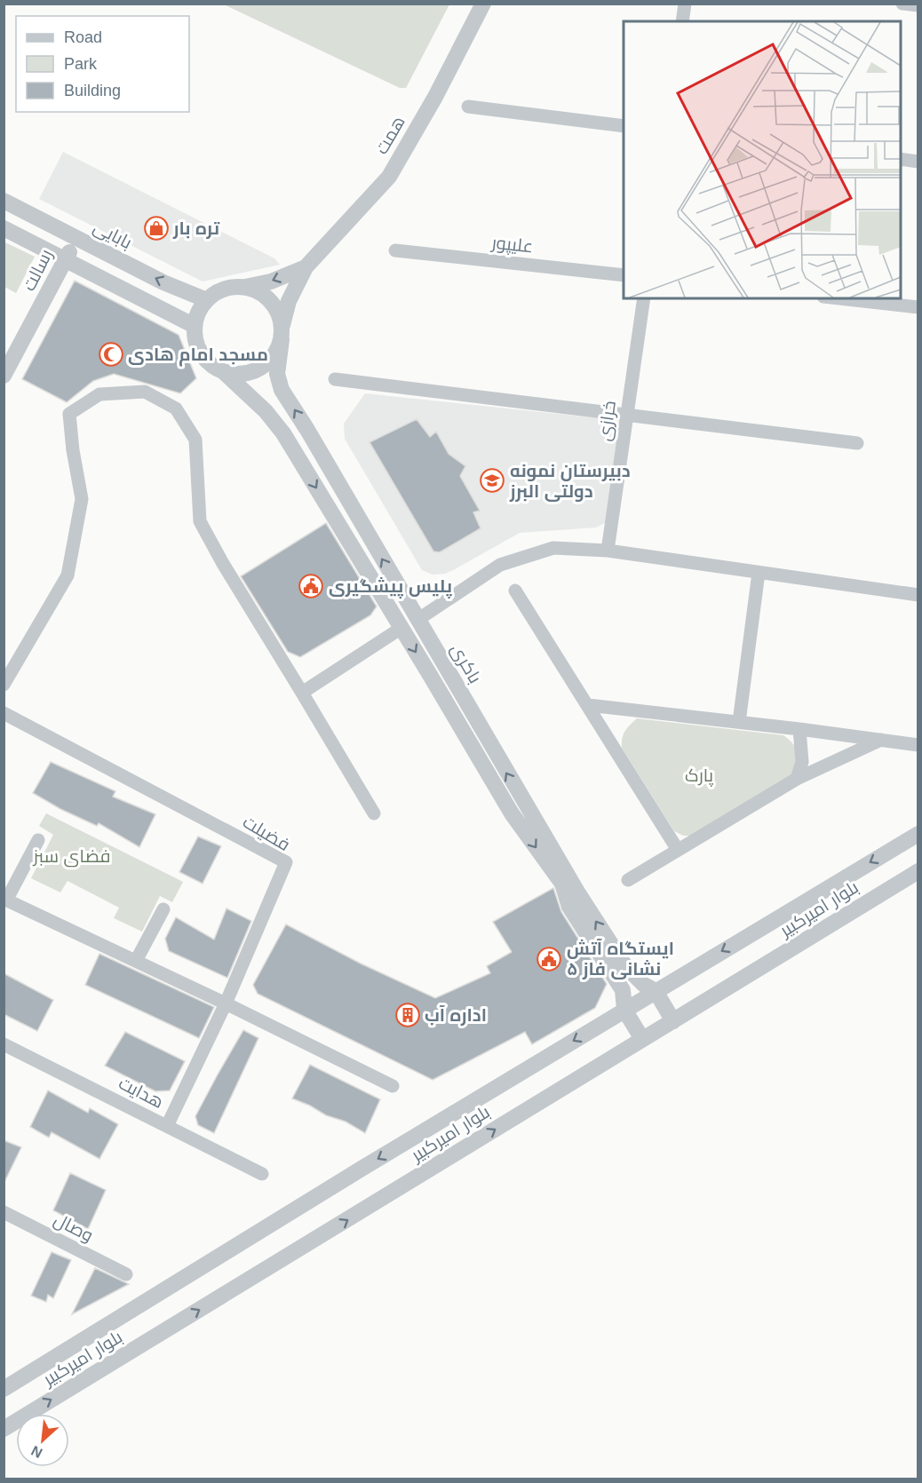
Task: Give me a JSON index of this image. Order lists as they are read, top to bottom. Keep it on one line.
{"streets":{"street":["همت","بابایی","علیپور","رسالت","خرازی","باکری","فضیلت","بلوار امیرکبیر","هدایت","وصال"]},"crossings":[["بابایی","رسالت"],["بابایی","باکری"],["باکری","بلوار امیرکبیر"],["فضیلت","هدایت"]],"parks":["پارک","فضای سبز"],"places":{"shop":["تره بار"],"mosque":["مسجد امام هادی"],"school or university":["دبیرستان نمونه دولتی البرز"],"public building":["پلیس پیشگیری","ایستگاه آتش نشانی فاز ۵"],"building":["اداره آب"]},"legend":["Road","Park","Building"],"north":"bottom left"}
